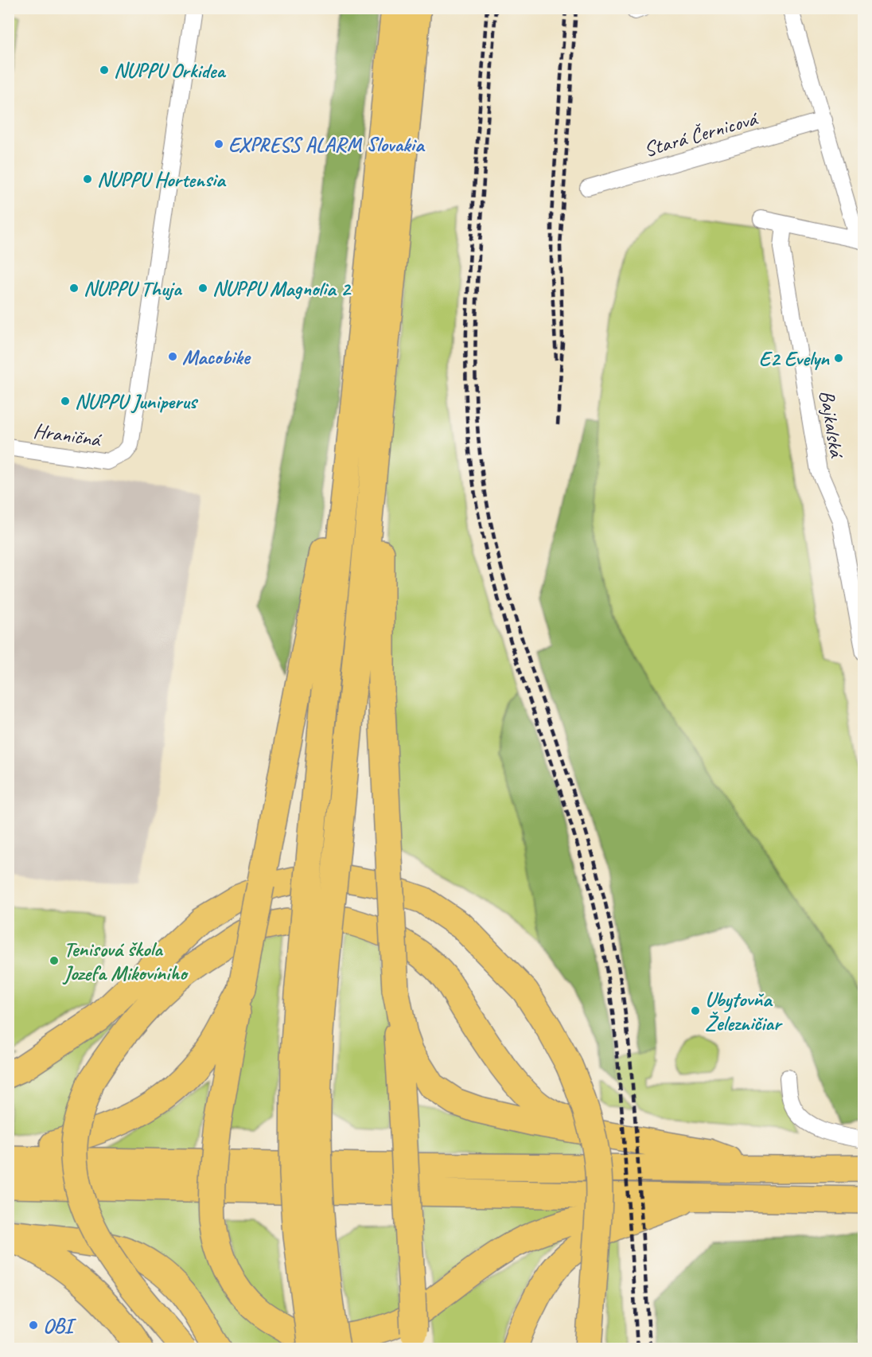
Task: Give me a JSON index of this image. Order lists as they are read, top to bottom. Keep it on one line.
{"streets":{"street":["Stará Černicová","Bajkalská","Hraničná"]},"places":["NUPPU Orkidea","EXPRESS ALARM Slovakia","NUPPU Hortensia","NUPPU Thuja","NUPPU Magnolia 2","Macobike","E2 Evelyn","NUPPU Juniperus","Tenisová škola Jozefa Mikovíniho","Ubytovňa Železničiar","OBI"]}
